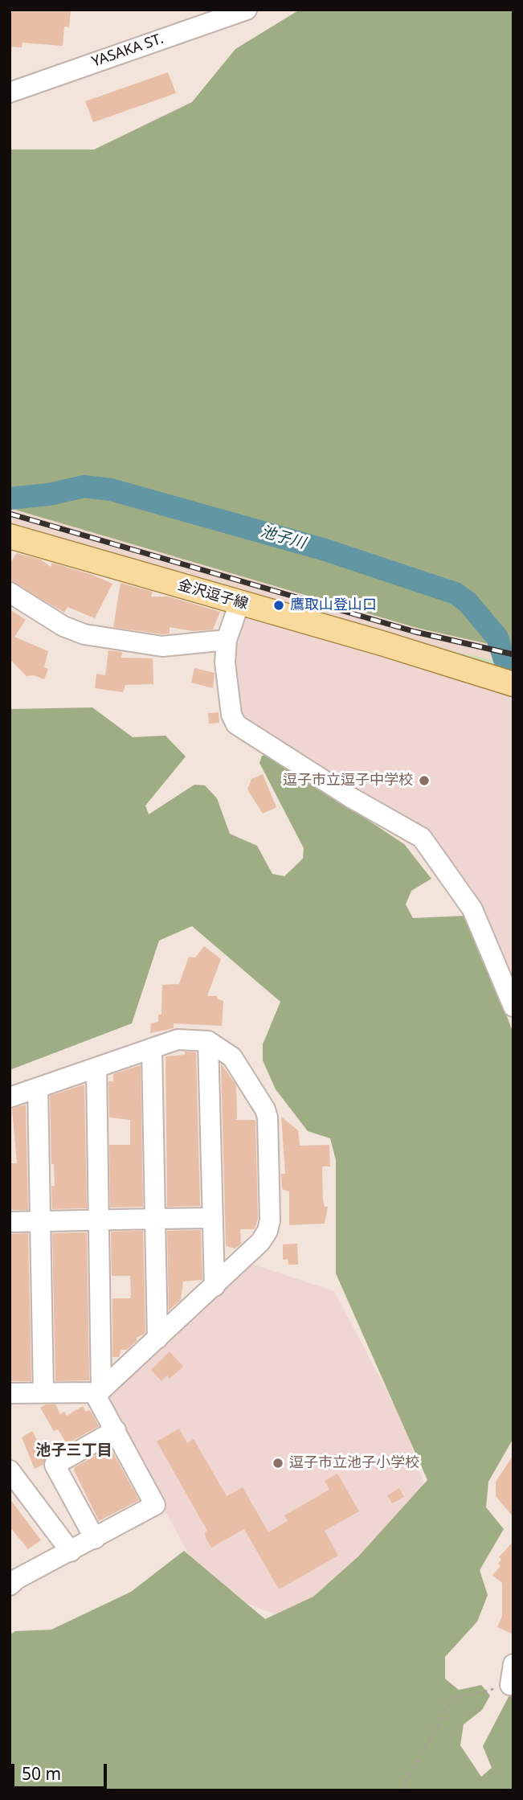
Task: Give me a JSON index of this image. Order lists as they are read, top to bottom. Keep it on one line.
{"streets":{"main road":["金沢逗子線"],"street":["YASAKA ST."]},"districts":["池子三丁目"],"water":["池子川"],"places":["鷹取山登山口","逗子市立逗子中学校","逗子市立池子小学校"],"scale_bar":"50 m"}
